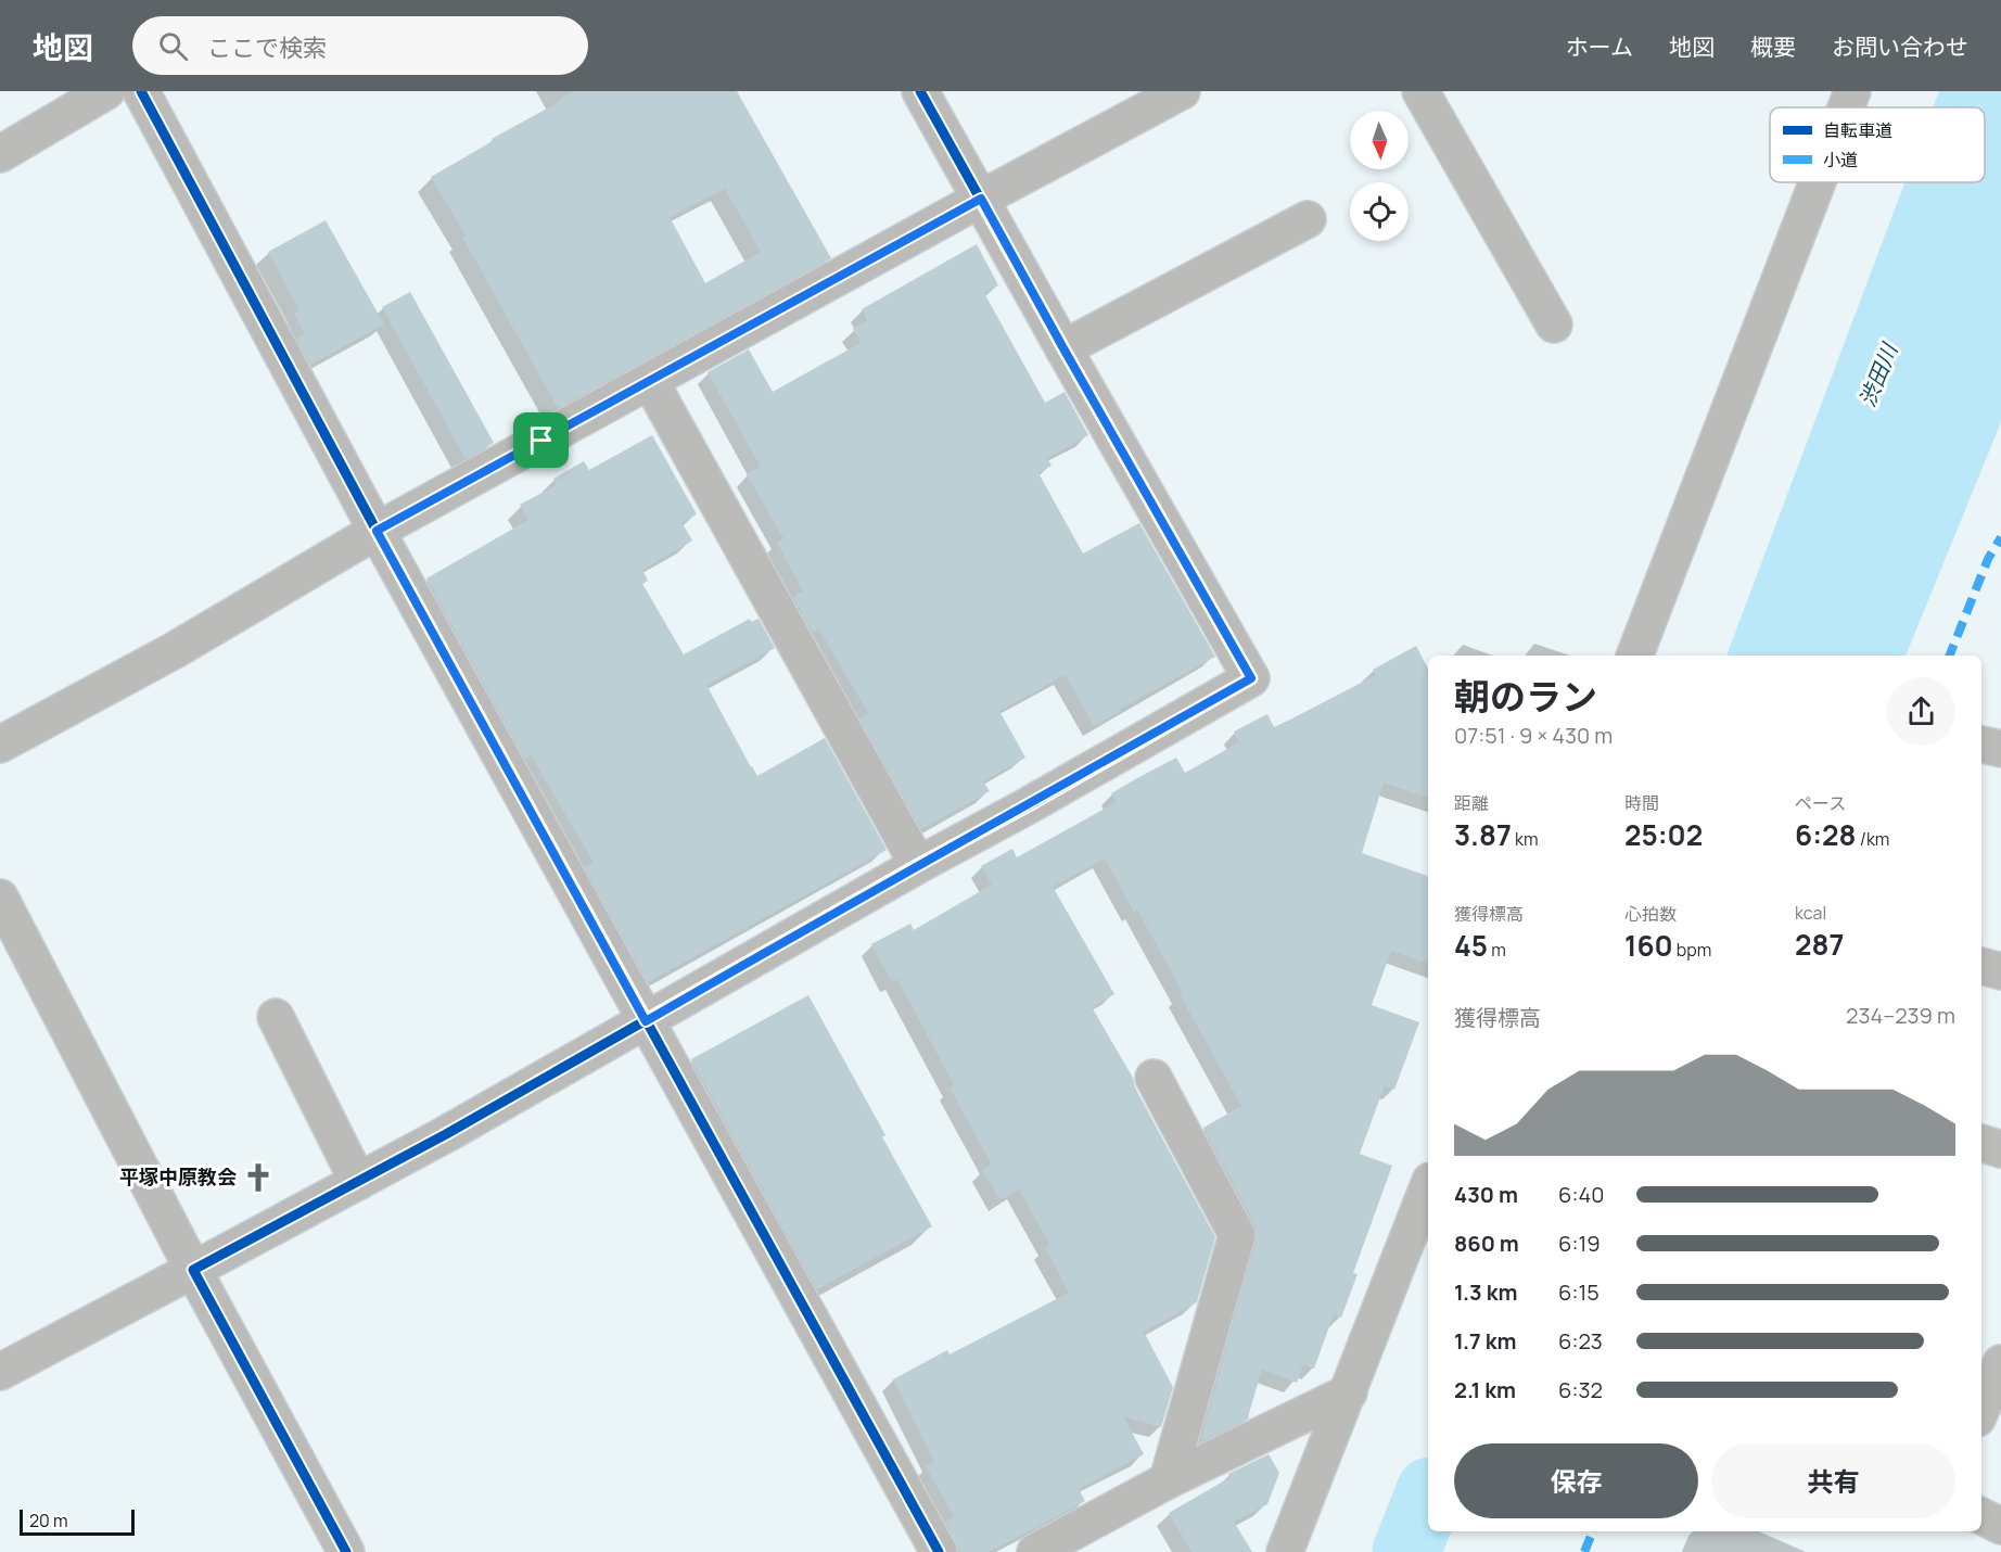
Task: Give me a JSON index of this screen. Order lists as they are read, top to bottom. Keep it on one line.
{"water":["渋田川"],"places":{"church":["平塚中原教会"]},"legend":["自転車道","小道"],"scale_bar":"20 m","north":"bottom","page":{"header":"地図","search":"ここで検索","nav":["ホーム","地図","概要","お問い合わせ"],"heading":["朝のラン","07:51 · 9 × 430 m"],"stats":[["距離","3.87 km"],["時間","25:02"],["ペース","6:28 /km"],["獲得標高","45 m"],["心拍数","160 bpm"],["kcal","287"]],"chart":["獲得標高","234–239 m"],"list":[{"name":"430 m","note":"6:40"},{"name":"860 m","note":"6:19"},{"name":"1.3 km","note":"6:15"},{"name":"1.7 km","note":"6:23"},{"name":"2.1 km","note":"6:32"}],"buttons":["保存","共有"],"scale":"20 m"}}
